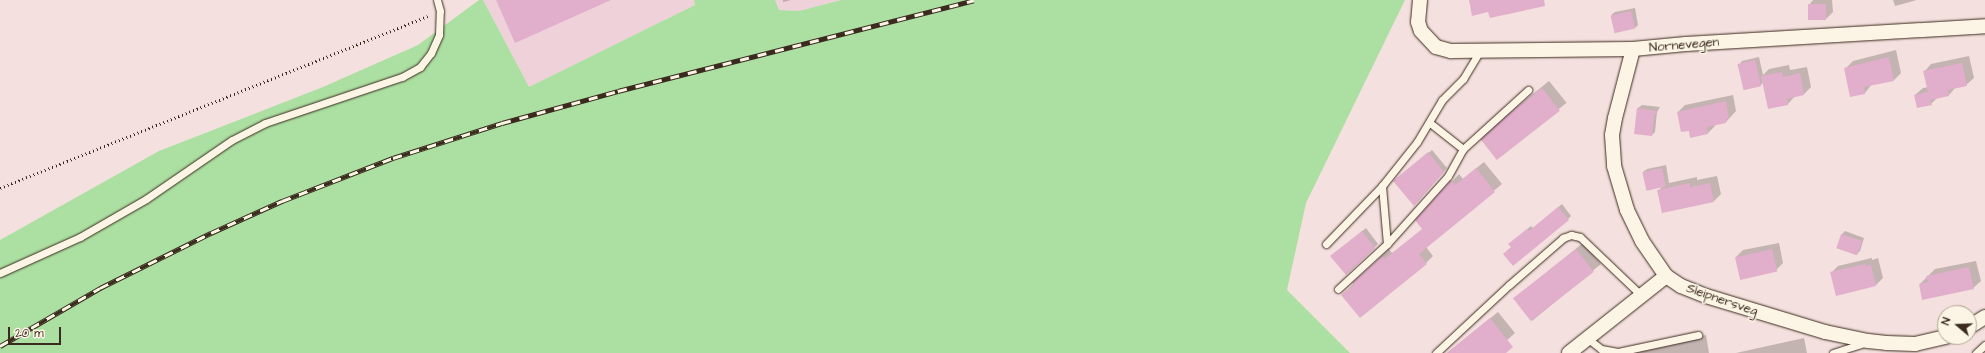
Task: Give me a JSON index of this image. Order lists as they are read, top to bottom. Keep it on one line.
{"streets":{"street":["Nornevegen","Sleipnersveg"]},"crossings":[["Nornevegen","Sleipnersveg"]],"scale_bar":"20 m","north":"left"}
